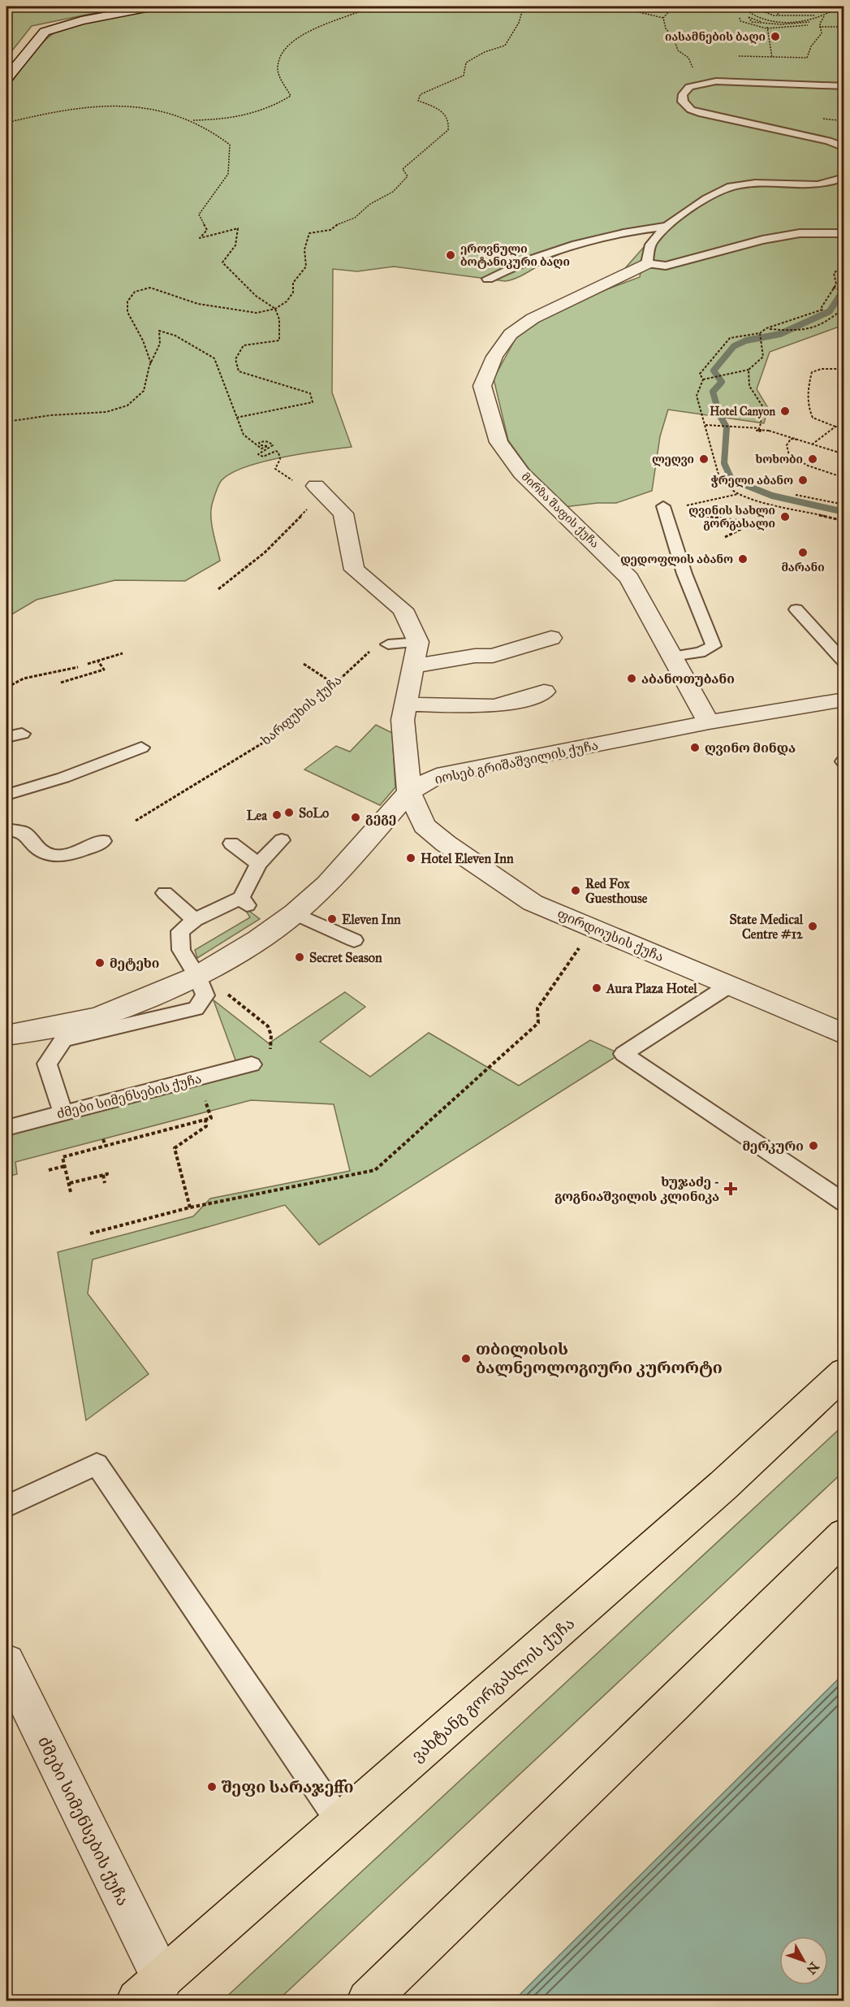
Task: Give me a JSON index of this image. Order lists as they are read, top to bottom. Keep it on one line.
{"streets":{"highway":["ვახტანგ გორგასლის ქუჩა"],"street":["მირზა შაფის ქუჩა","იოსებ გრიშაშვილის ქუჩა","ფირდოუსის ქუჩა","ძმები სიმენსების ქუჩა"],"path":["ხარფუხის ქუჩა"]},"crossings":[["მირზა შაფის ქუჩა","იოსებ გრიშაშვილის ქუჩა"],["იოსებ გრიშაშვილის ქუჩა","ფირდოუსის ქუჩა"],["ძმები სიმენსების ქუჩა","ვახტანგ გორგასლის ქუჩა"]],"places":{"other":["იასამნების ბაღი","ეროვნული ბოტანიკური ბაღი","Hotel Canyon","ლეღვი","ხოხობი","ჭრელი აბანო","ღვინის სახლი გორგასალი","მარანი","დედოფლის აბანო","აბანოთუბანი","ღვინო მინდა","SoLo","Lea","გეგე","Hotel Eleven Inn","Red Fox Guesthouse","Eleven Inn","State Medical Centre #12","Secret Season","მეტეხი","Aura Plaza Hotel","მერკური","თბილისის ბალნეოლოგიური კურორტი","შეფი სარაჯეffი"],"health":["ხუჯაძე - გოგნიაშვილის კლინიკა"]},"north":"bottom right"}
